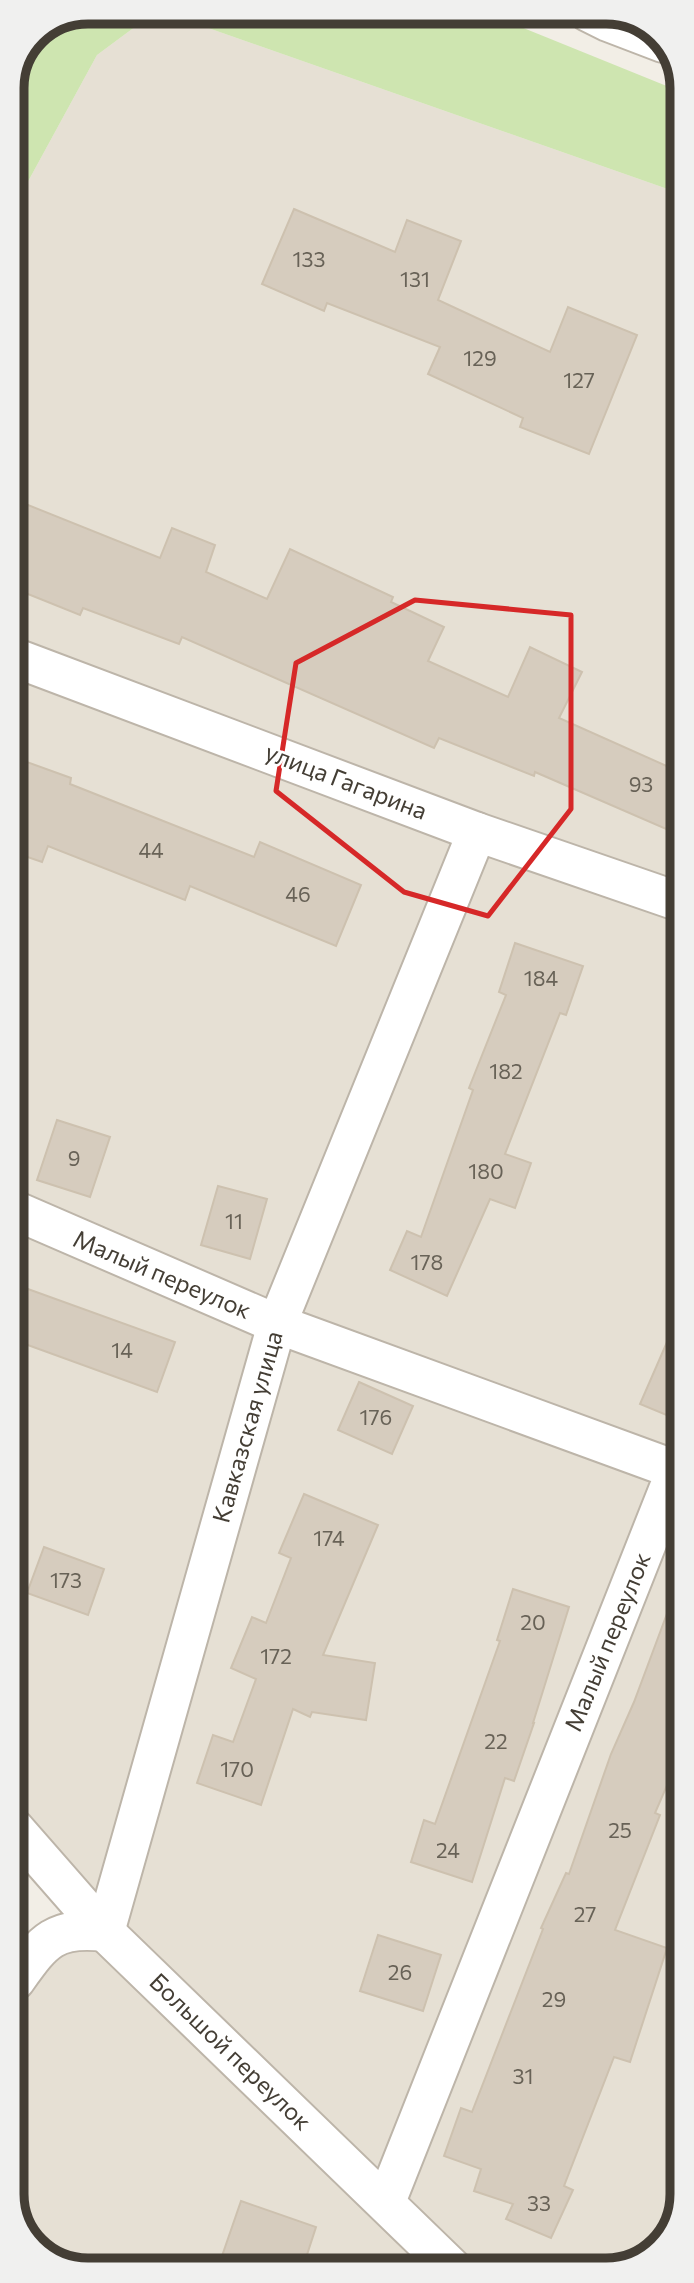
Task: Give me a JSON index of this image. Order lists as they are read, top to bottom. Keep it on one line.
{"streets":{"street":["улица Гагарина","Малый переулок","Кавказская улица","Большой переулок"]},"crossings":[["улица Гагарина","Кавказская улица"],["Малый переулок","Кавказская улица"],["Малый переулок","Большой переулок"],["Кавказская улица","Большой переулок"]],"house_numbers":["133","131","129","127","93","44","46","184","182","9","180","11","178","14","176","174","173","20","172","22","170","25","24","27","26","29","31","33"]}
